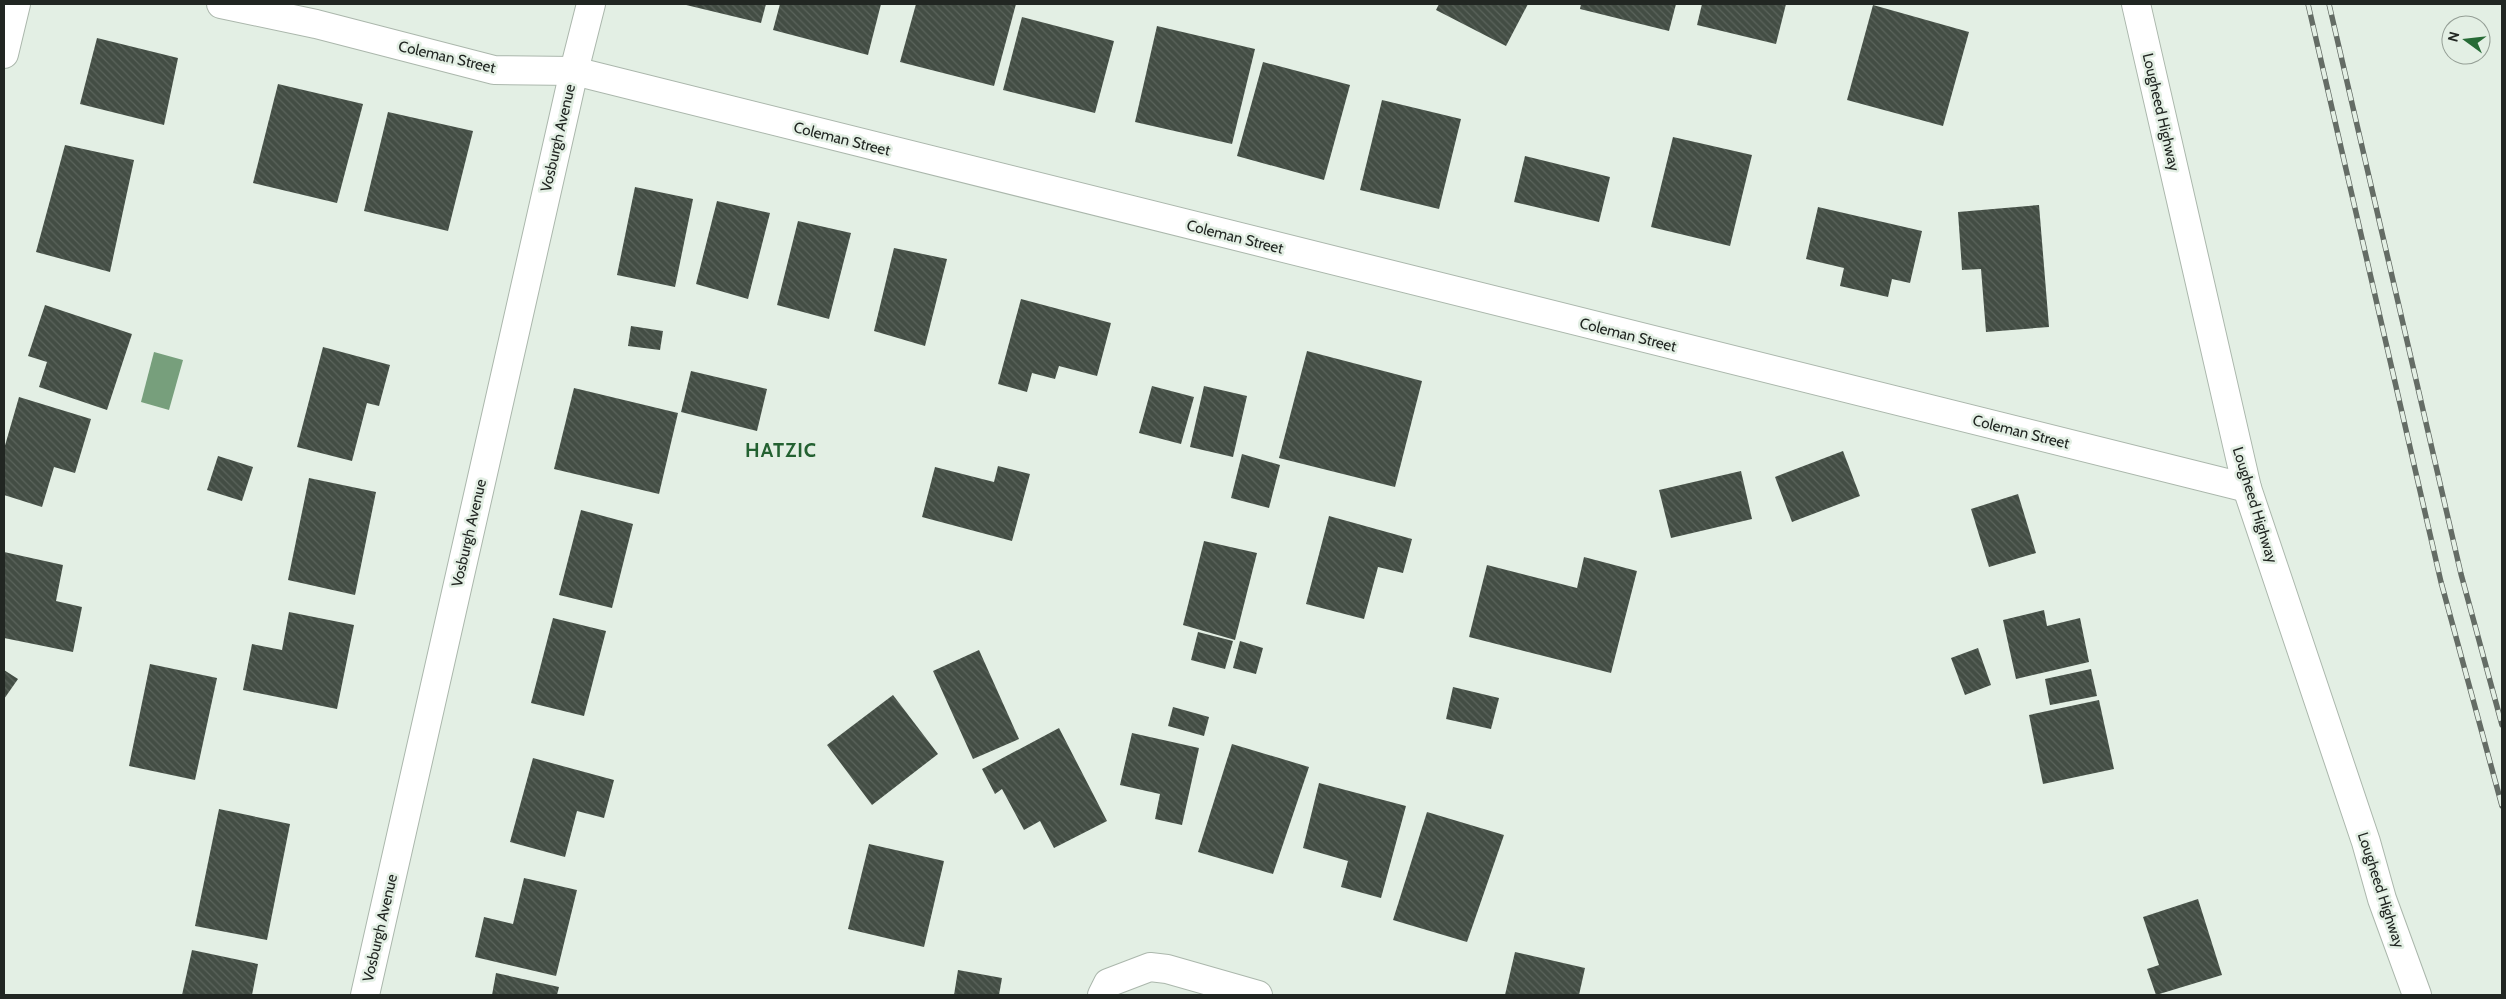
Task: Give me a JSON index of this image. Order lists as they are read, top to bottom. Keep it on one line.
{"streets":{"street":["Coleman Street","Lougheed Highway","Vosburgh Avenue"]},"crossings":[["Coleman Street","Lougheed Highway"],["Coleman Street","Vosburgh Avenue"]],"districts":["HATZIC"],"north":"left"}
